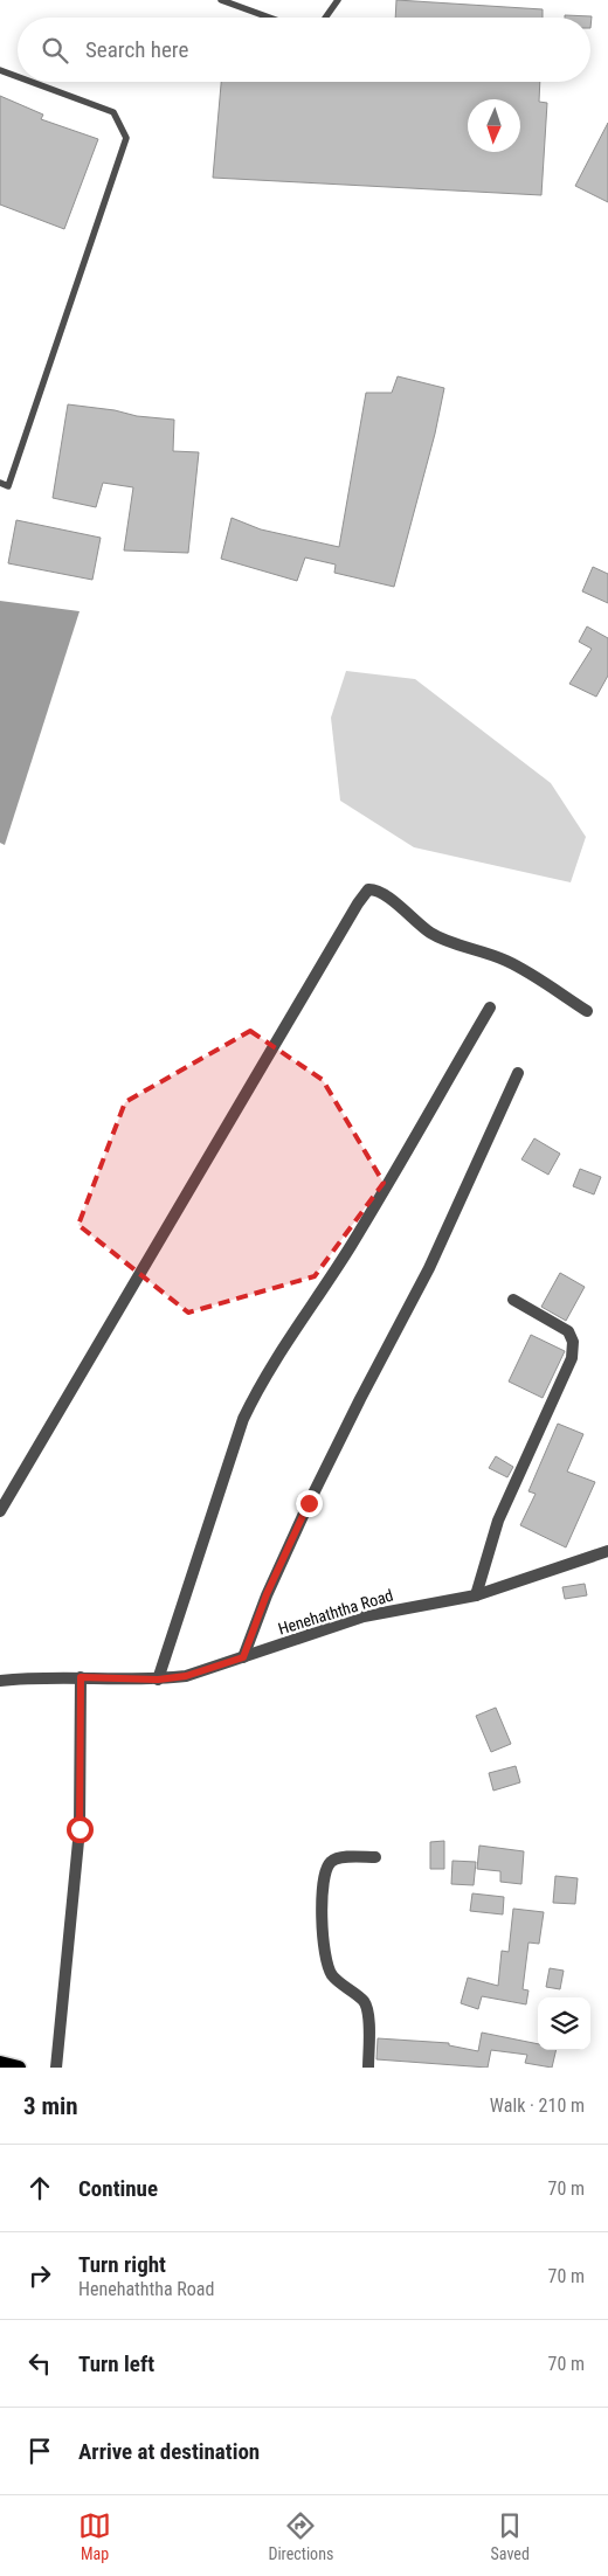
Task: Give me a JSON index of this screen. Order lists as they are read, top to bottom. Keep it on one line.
{"streets":{"street":["Henehaththa Road"]},"north":"bottom","page":{"search":"Search here","heading":["3 min","Walk · 210 m"],"list":[["Continue","70 m"],["Turn right","Henehaththa Road","70 m"],["Turn left","70 m"],"Arrive at destination"],"nav":["Map","Directions","Saved"]}}
